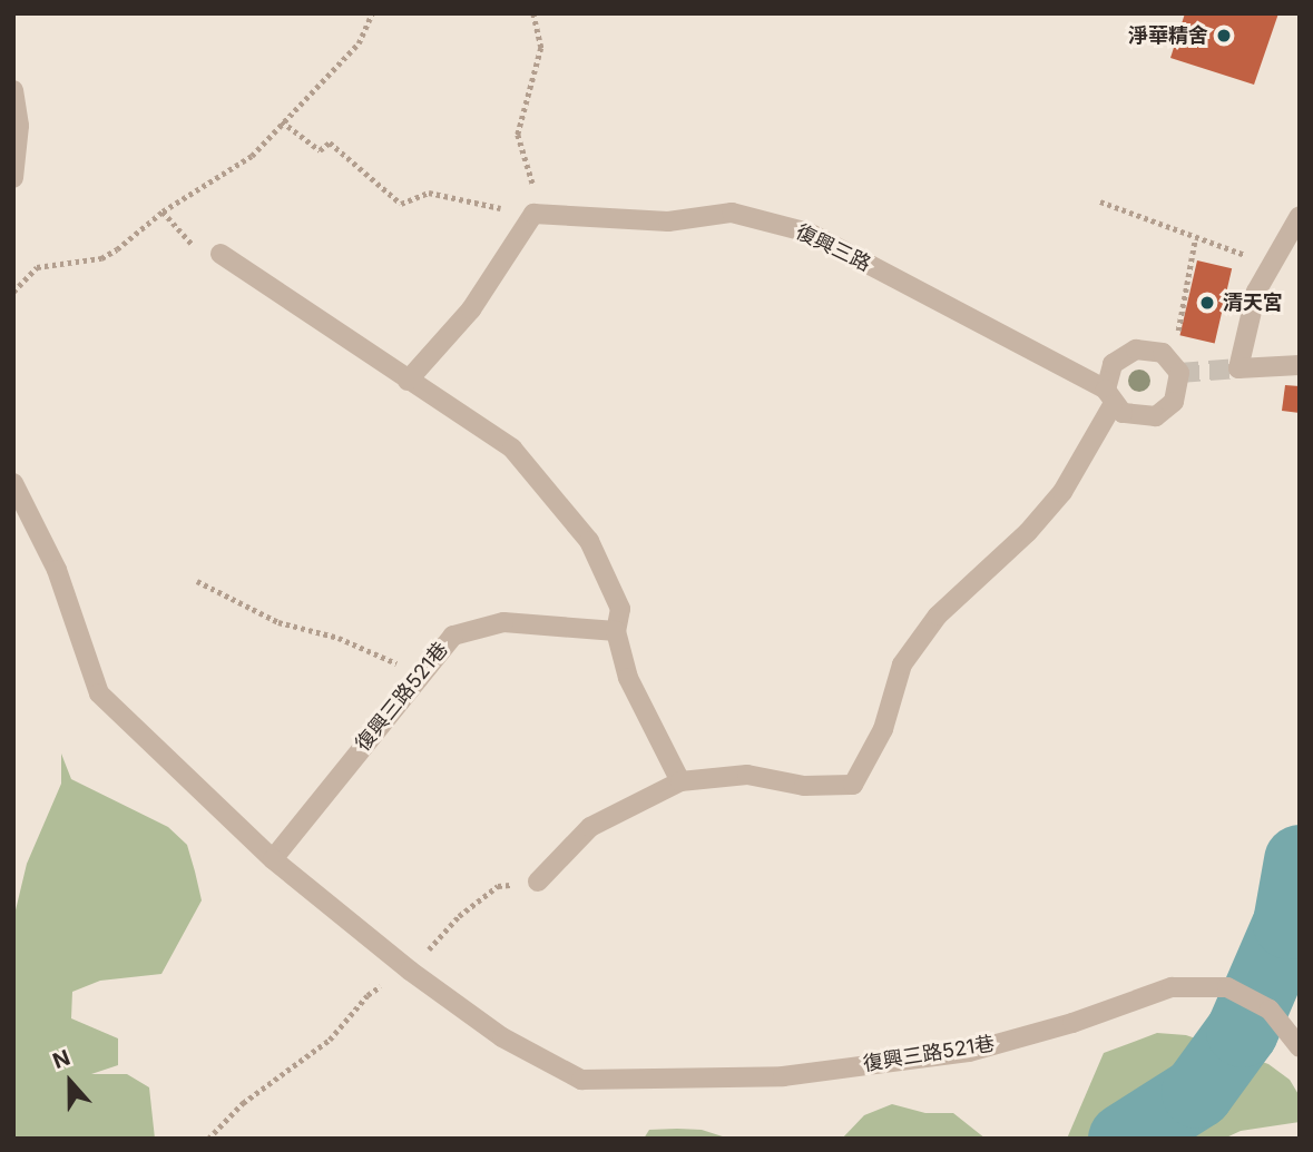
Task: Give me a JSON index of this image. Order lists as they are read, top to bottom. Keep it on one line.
{"streets":{"street":["復興三路","復興三路521巷"]},"places":["淨華精舍","清天宮"],"north":"top"}
